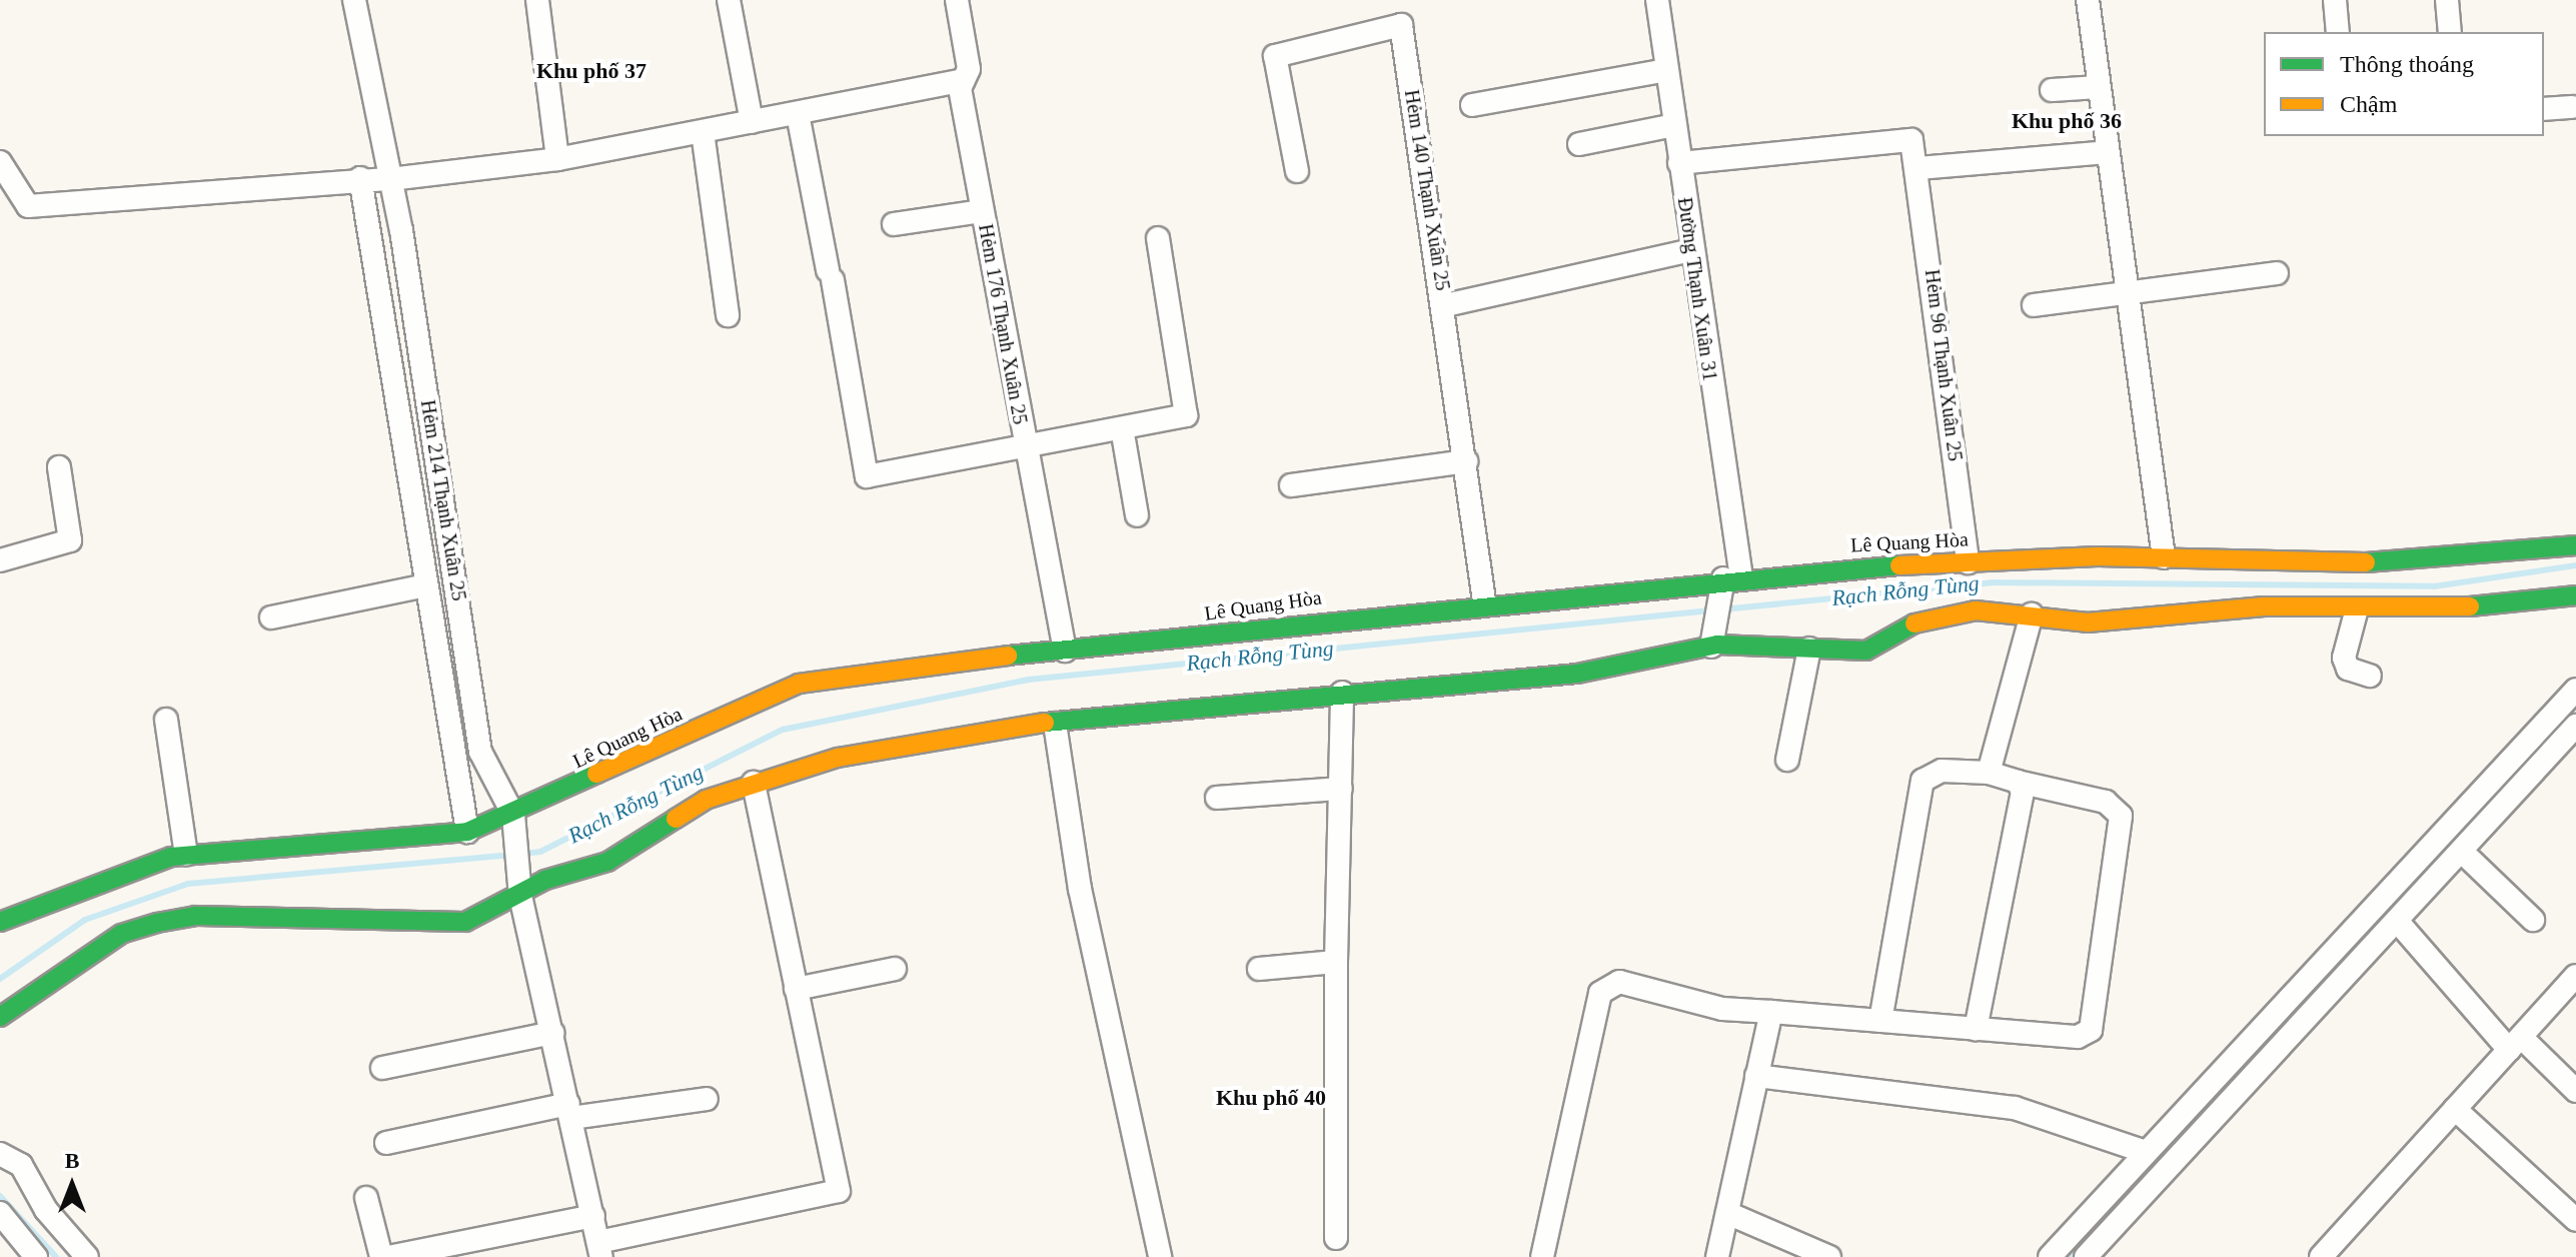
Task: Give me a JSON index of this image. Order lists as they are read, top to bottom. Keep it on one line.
{"streets":{"street":["Hẻm 140 Thạnh Xuân 25","Đường Thạnh Xuân 31","Hẻm 176 Thạnh Xuân 25","Hẻm 96 Thạnh Xuân 25","Hẻm 214 Thạnh Xuân 25","Lê Quang Hòa"]},"crossings":[["Hẻm 140 Thạnh Xuân 25","Lê Quang Hòa"],["Đường Thạnh Xuân 31","Lê Quang Hòa"],["Hẻm 176 Thạnh Xuân 25","Lê Quang Hòa"],["Hẻm 96 Thạnh Xuân 25","Lê Quang Hòa"],["Hẻm 214 Thạnh Xuân 25","Lê Quang Hòa"]],"districts":["Khu phố 37","Khu phố 36","Khu phố 40"],"water":["Rạch Rỗng Tùng"],"legend":["Thông thoáng","Chậm"],"north":"top"}
